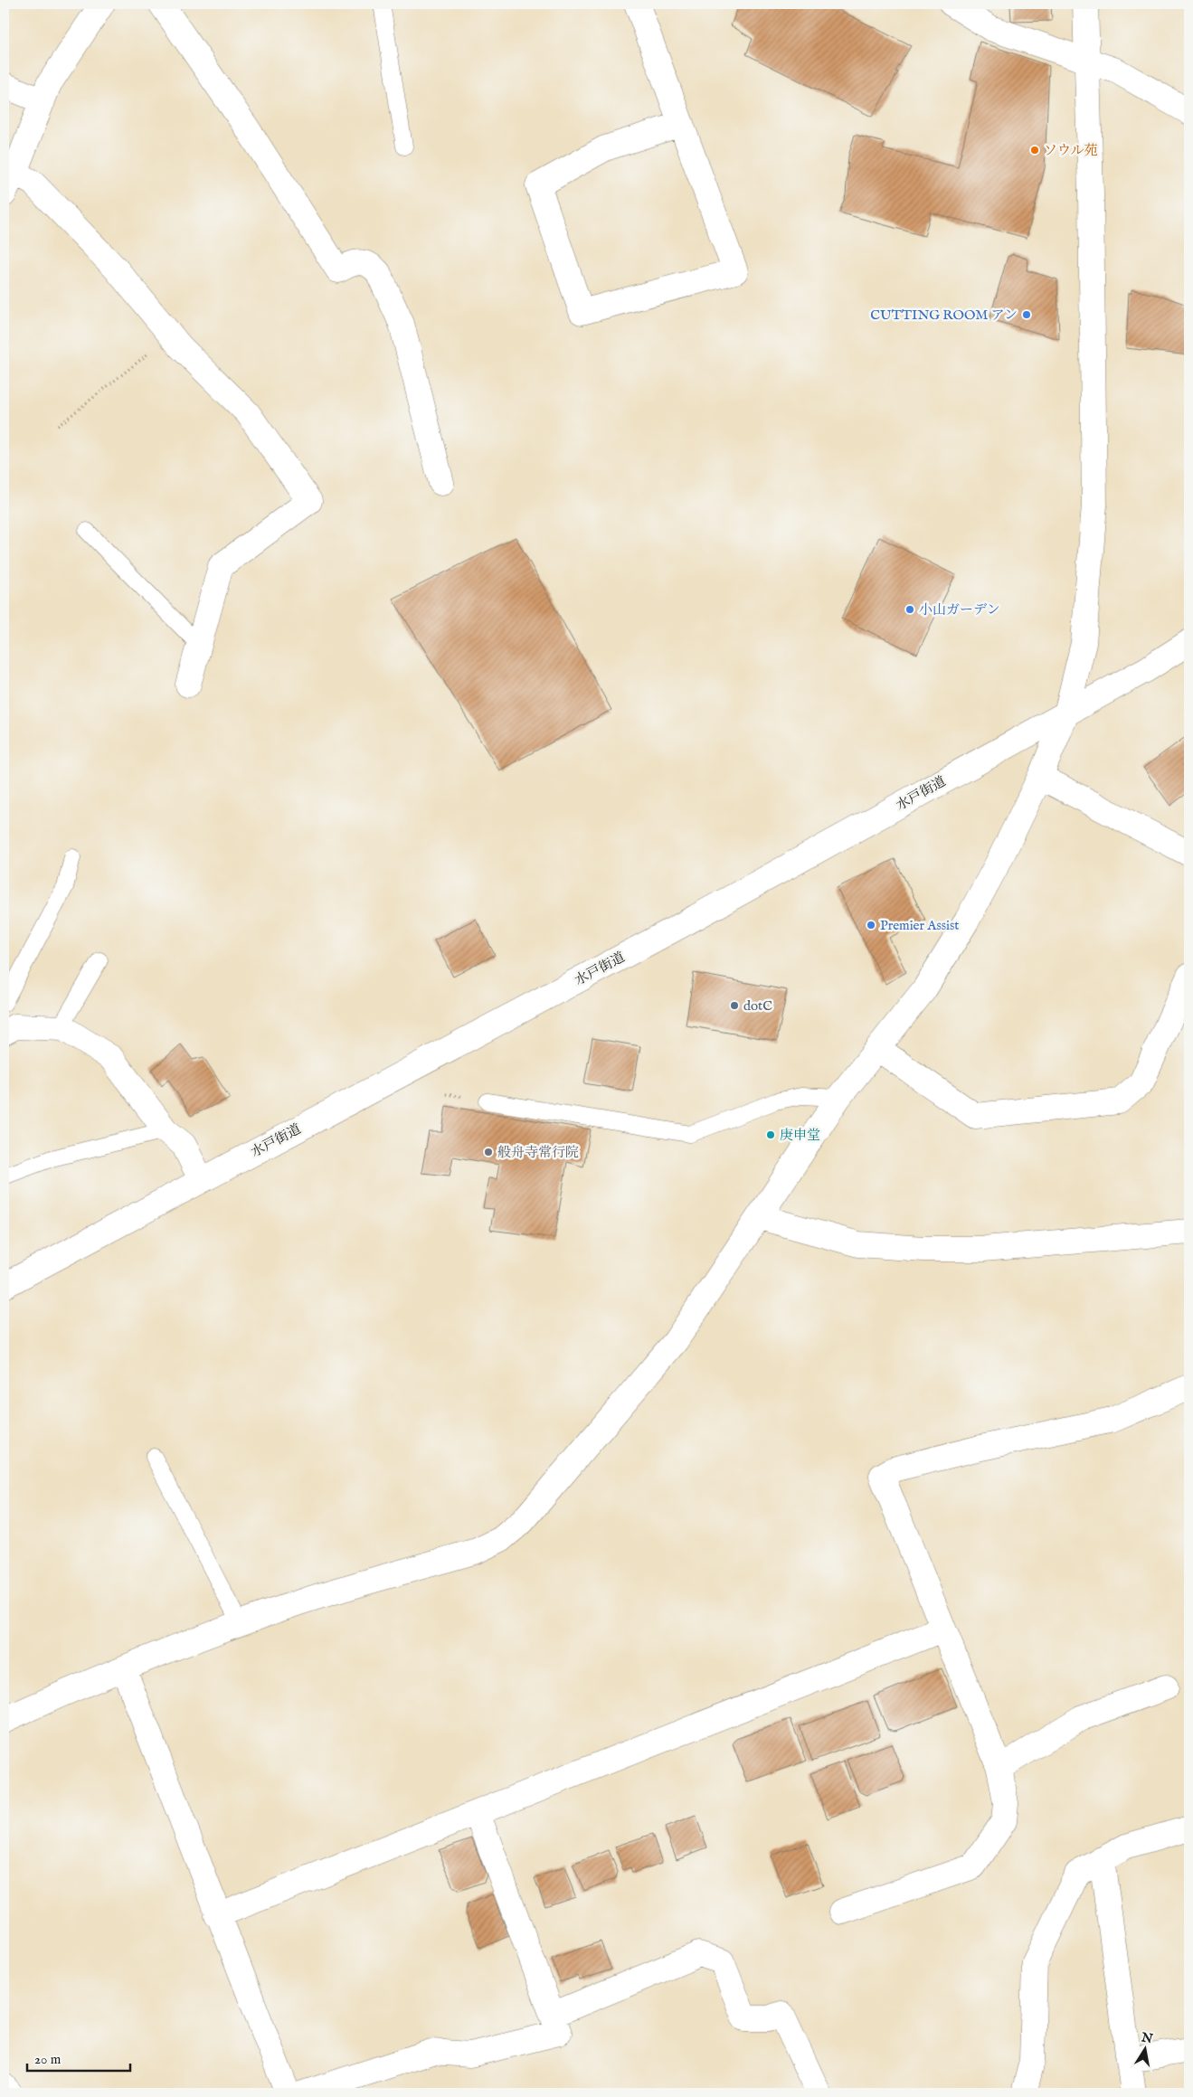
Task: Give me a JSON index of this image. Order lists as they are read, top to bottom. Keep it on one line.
{"streets":{"main road":["水戸街道"]},"places":["ソウル苑","CUTTING ROOM アン","小山ガーデン","Premier Assist","dotC","庚申堂","般舟寺常行院"],"scale_bar":"20 m","north":"top"}
